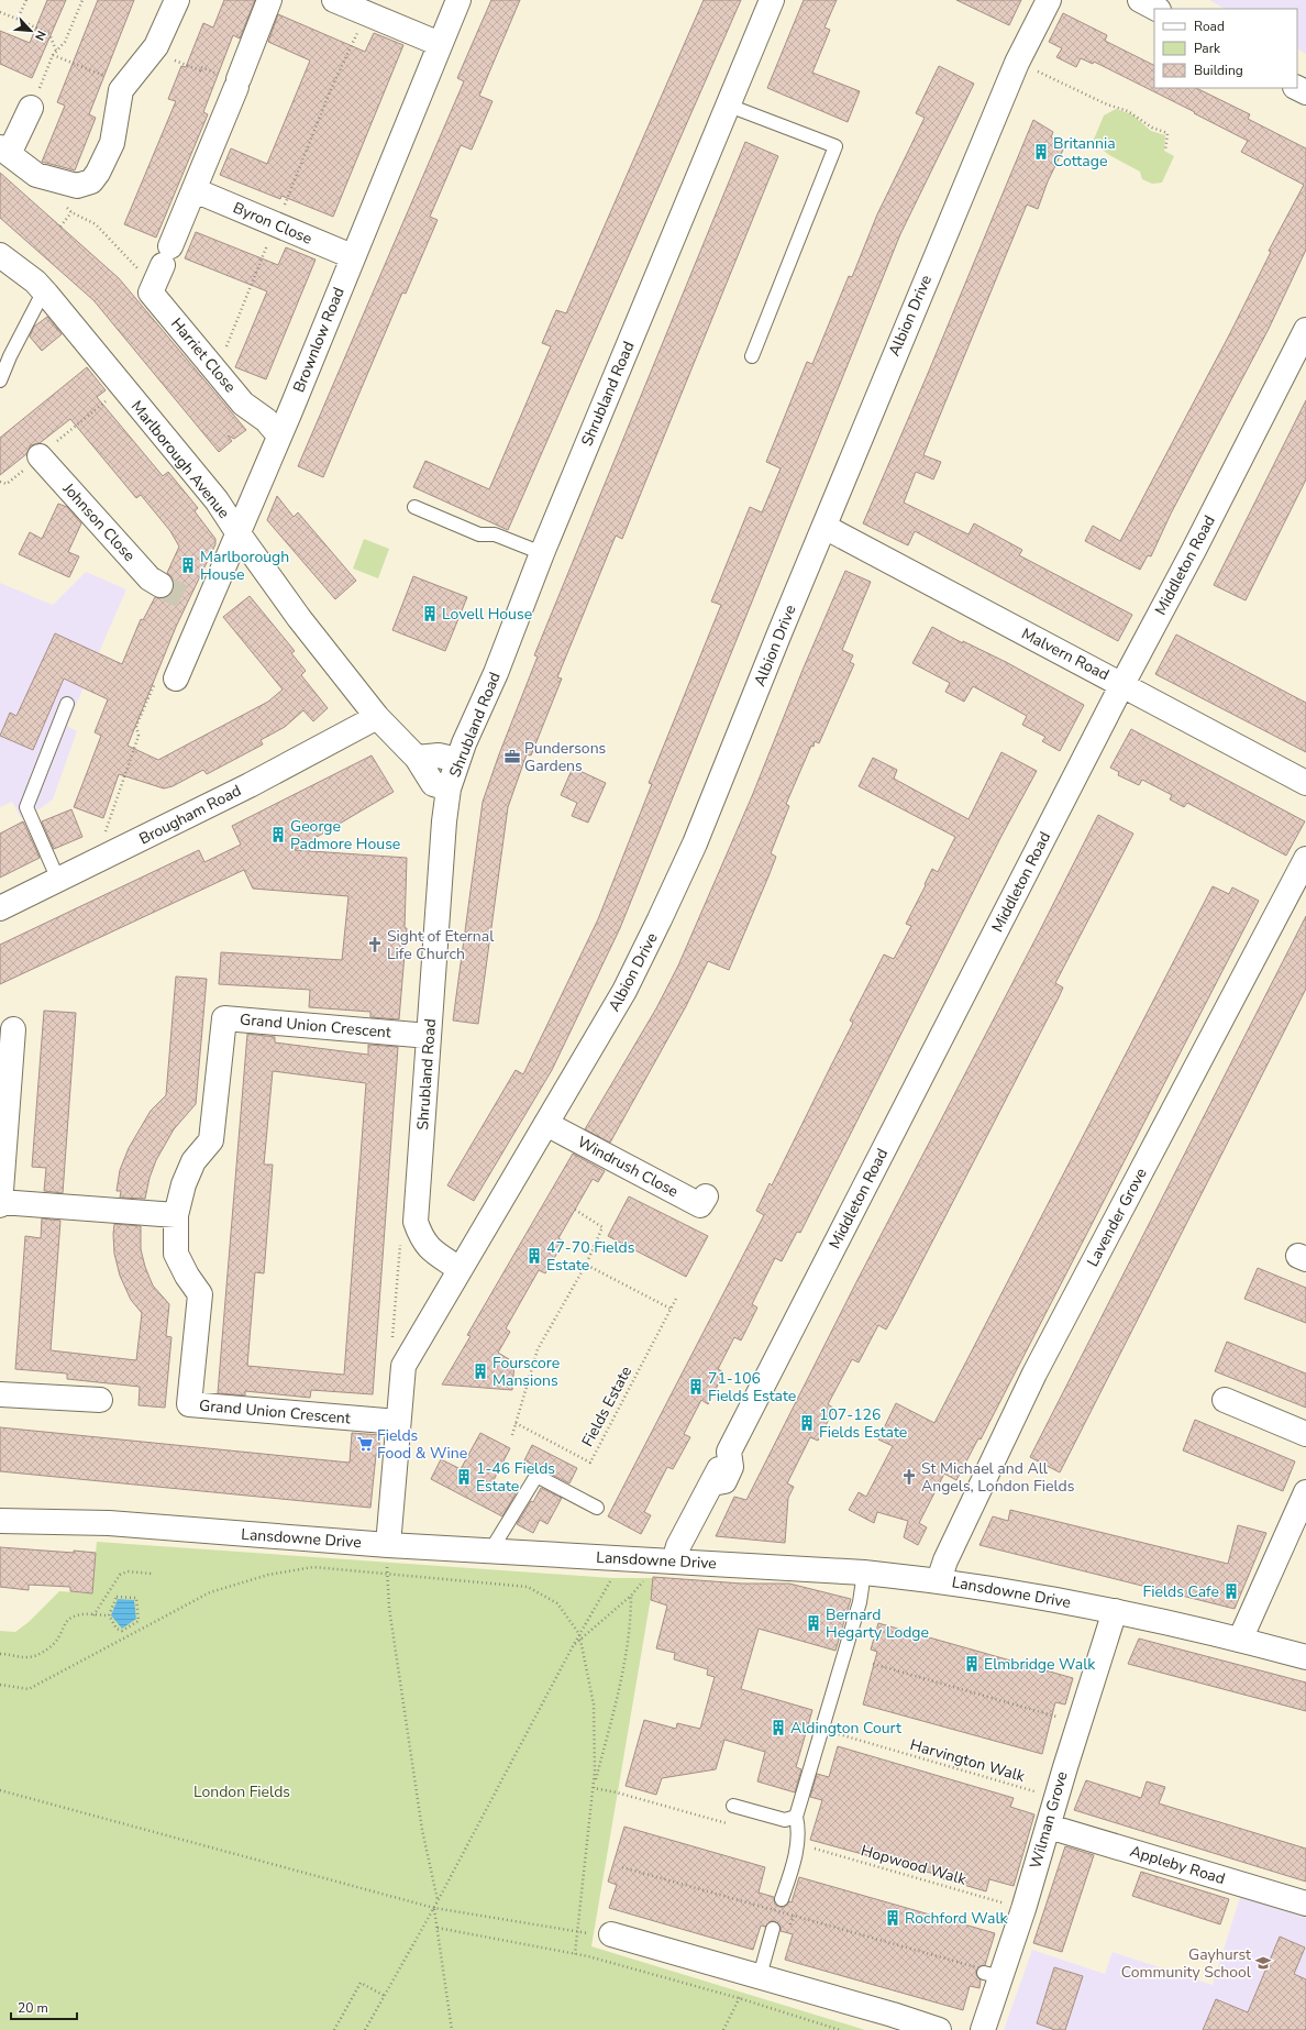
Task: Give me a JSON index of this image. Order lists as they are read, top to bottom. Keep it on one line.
{"streets":{"street":["Byron Close","Albion Drive","Brownlow Road","Harriet Close","Shrubland Road","Marlborough Avenue","Johnson Close","Middleton Road","Malvern Road","Brougham Road","Grand Union Crescent","Windrush Close","Lavender Grove","Lansdowne Drive","Wilman Grove","Appleby Road"],"path":["Fields Estate","Harvington Walk","Hopwood Walk"]},"crossings":[["Byron Close","Brownlow Road"],["Albion Drive","Shrubland Road"],["Albion Drive","Malvern Road"],["Albion Drive","Windrush Close"],["Brownlow Road","Harriet Close"],["Brownlow Road","Marlborough Avenue"],["Shrubland Road","Marlborough Avenue"],["Shrubland Road","Grand Union Crescent"],["Marlborough Avenue","Brougham Road"],["Middleton Road","Malvern Road"],["Middleton Road","Lansdowne Drive"],["Lavender Grove","Lansdowne Drive"],["Lansdowne Drive","Wilman Grove"],["Harvington Walk","Wilman Grove"],["Wilman Grove","Hopwood Walk"],["Wilman Grove","Appleby Road"]],"parks":["London Fields"],"places":{"building":["Britannia Cottage","Marlborough House","Lovell House","George Padmore House","47-70 Fields Estate","Fourscore Mansions","71-106 Fields Estate","107-126 Fields Estate","1-46 Fields Estate","Fields Cafe","Bernard Hegarty Lodge","Elmbridge Walk","Aldington Court","Rochford Walk"],"office":["Pundersons Gardens"],"church":["Sight of Eternal Life Church","St Michael and All Angels, London Fields"],"supermarket":["Fields Food & Wine"],"school or university":["Gayhurst Community School"]},"legend":["Road","Park","Building"],"scale_bar":"20 m","north":"bottom right"}
